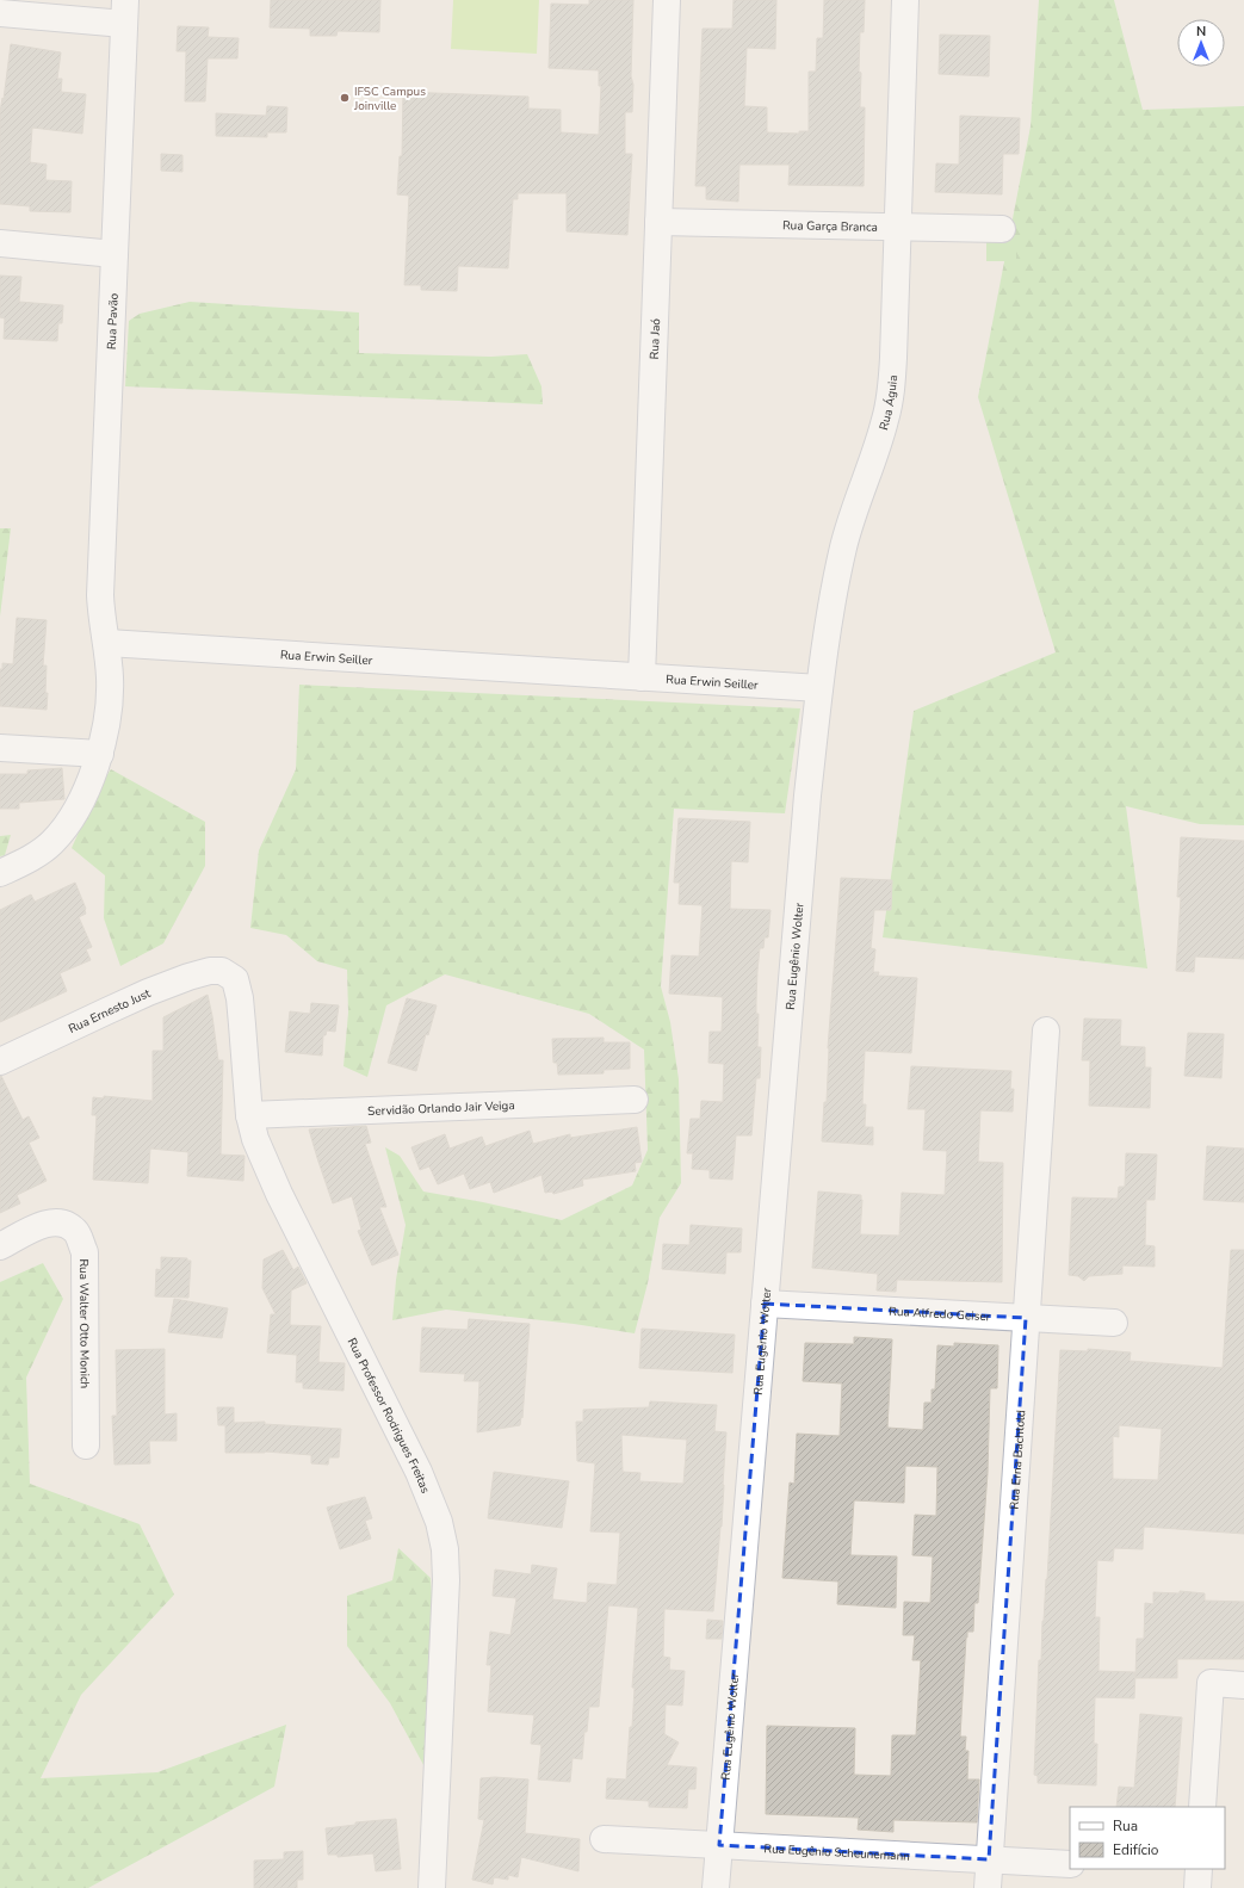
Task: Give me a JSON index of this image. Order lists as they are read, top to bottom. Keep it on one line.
{"streets":{"street":["Rua Garça Branca","Rua Pavão","Rua Jaó","Rua Águia","Rua Erwin Seiller","Rua Eugênio Wolter","Rua Ernesto Just","Servidão Orlando Jair Veiga","Rua Alfredo Geiser","Rua Walter Otto Monich","Rua Professor Rodrigues Freitas","Rua Erna Bachtold","Rua Eugênio Scheunemann"]},"crossings":[["Rua Garça Branca","Rua Jaó"],["Rua Garça Branca","Rua Águia"],["Rua Pavão","Rua Erwin Seiller"],["Rua Jaó","Rua Erwin Seiller"],["Rua Águia","Rua Erwin Seiller"],["Rua Águia","Rua Eugênio Wolter"],["Rua Eugênio Wolter","Rua Alfredo Geiser"],["Rua Eugênio Wolter","Rua Eugênio Scheunemann"],["Rua Ernesto Just","Rua Professor Rodrigues Freitas"],["Servidão Orlando Jair Veiga","Rua Professor Rodrigues Freitas"],["Rua Alfredo Geiser","Rua Erna Bachtold"],["Rua Erna Bachtold","Rua Eugênio Scheunemann"]],"places":["IFSC Campus Joinville"],"legend":["Rua","Edifício"],"north":"top"}
